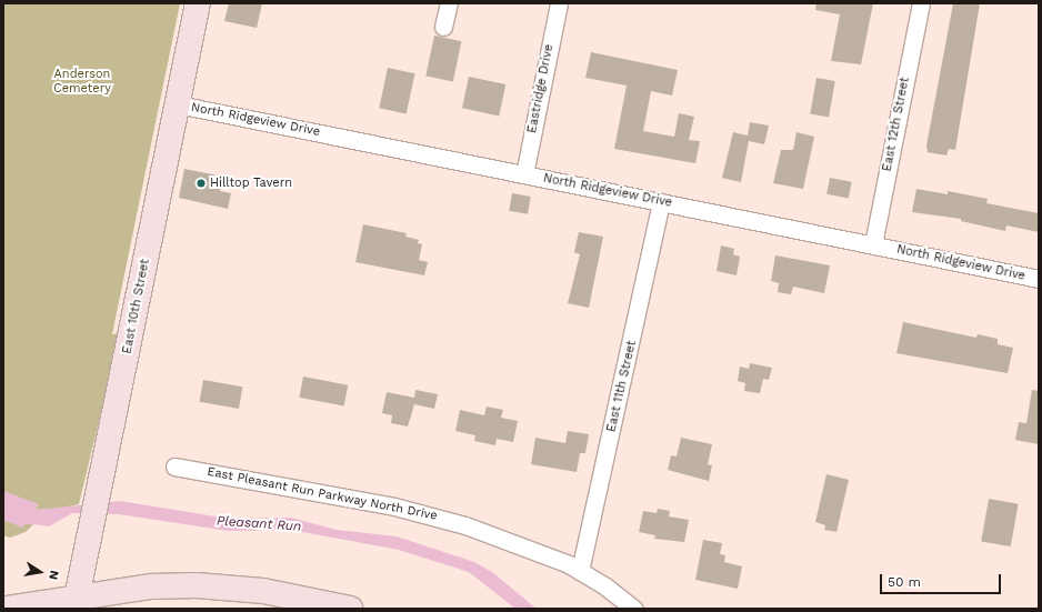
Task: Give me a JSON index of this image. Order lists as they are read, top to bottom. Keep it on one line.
{"streets":{"main road":["East 10th Street"],"street":["Eastridge Drive","North Ridgeview Drive","East 12th Street","East 11th Street","East Pleasant Run Parkway North Drive"]},"crossings":[["Eastridge Drive","North Ridgeview Drive"],["North Ridgeview Drive","East 12th Street"],["North Ridgeview Drive","East 10th Street"],["North Ridgeview Drive","East 11th Street"],["East 11th Street","East Pleasant Run Parkway North Drive"]],"water":["Pleasant Run"],"parks":["Anderson Cemetery"],"places":["Hilltop Tavern"],"scale_bar":"50 m","north":"right"}
